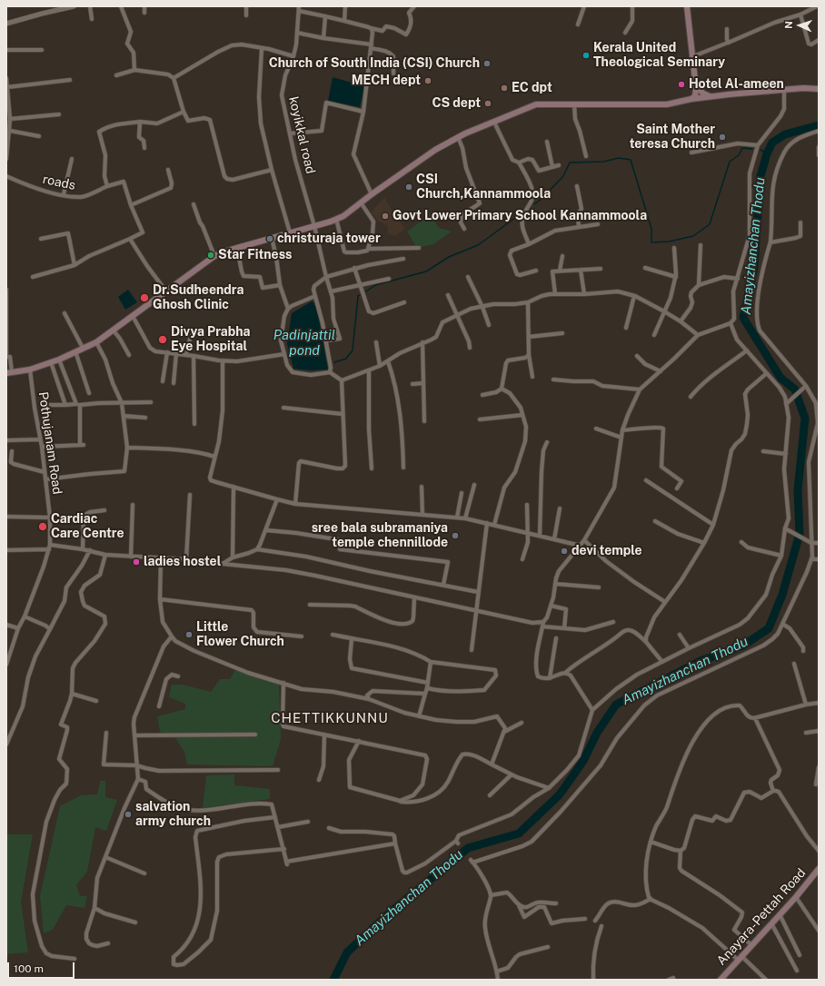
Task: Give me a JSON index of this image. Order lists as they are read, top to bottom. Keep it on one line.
{"streets":{"main road":["Anayara-Pettah Road"],"street":["koyikkal road","roads","Pothujanam Road"]},"districts":["CHETTIKKUNNU"],"water":["Amayizhanchan Thodu","Padinjattil pond"],"places":["Kerala United Theological Seminary","Church of South India (CSI) Church","MECH dept","Hotel Al-ameen","EC dpt","CS dept","Saint Mother teresa Church","CSI Church,Kannammoola","Govt Lower Primary School Kannammoola","christuraja tower","Star Fitness","Dr.Sudheendra Ghosh Clinic","Divya Prabha Eye Hospital","Cardiac Care Centre","sree bala subramaniya temple chennillode","devi temple","ladies hostel","Little Flower Church","salvation army church"],"scale_bar":"100 m","north":"left"}
